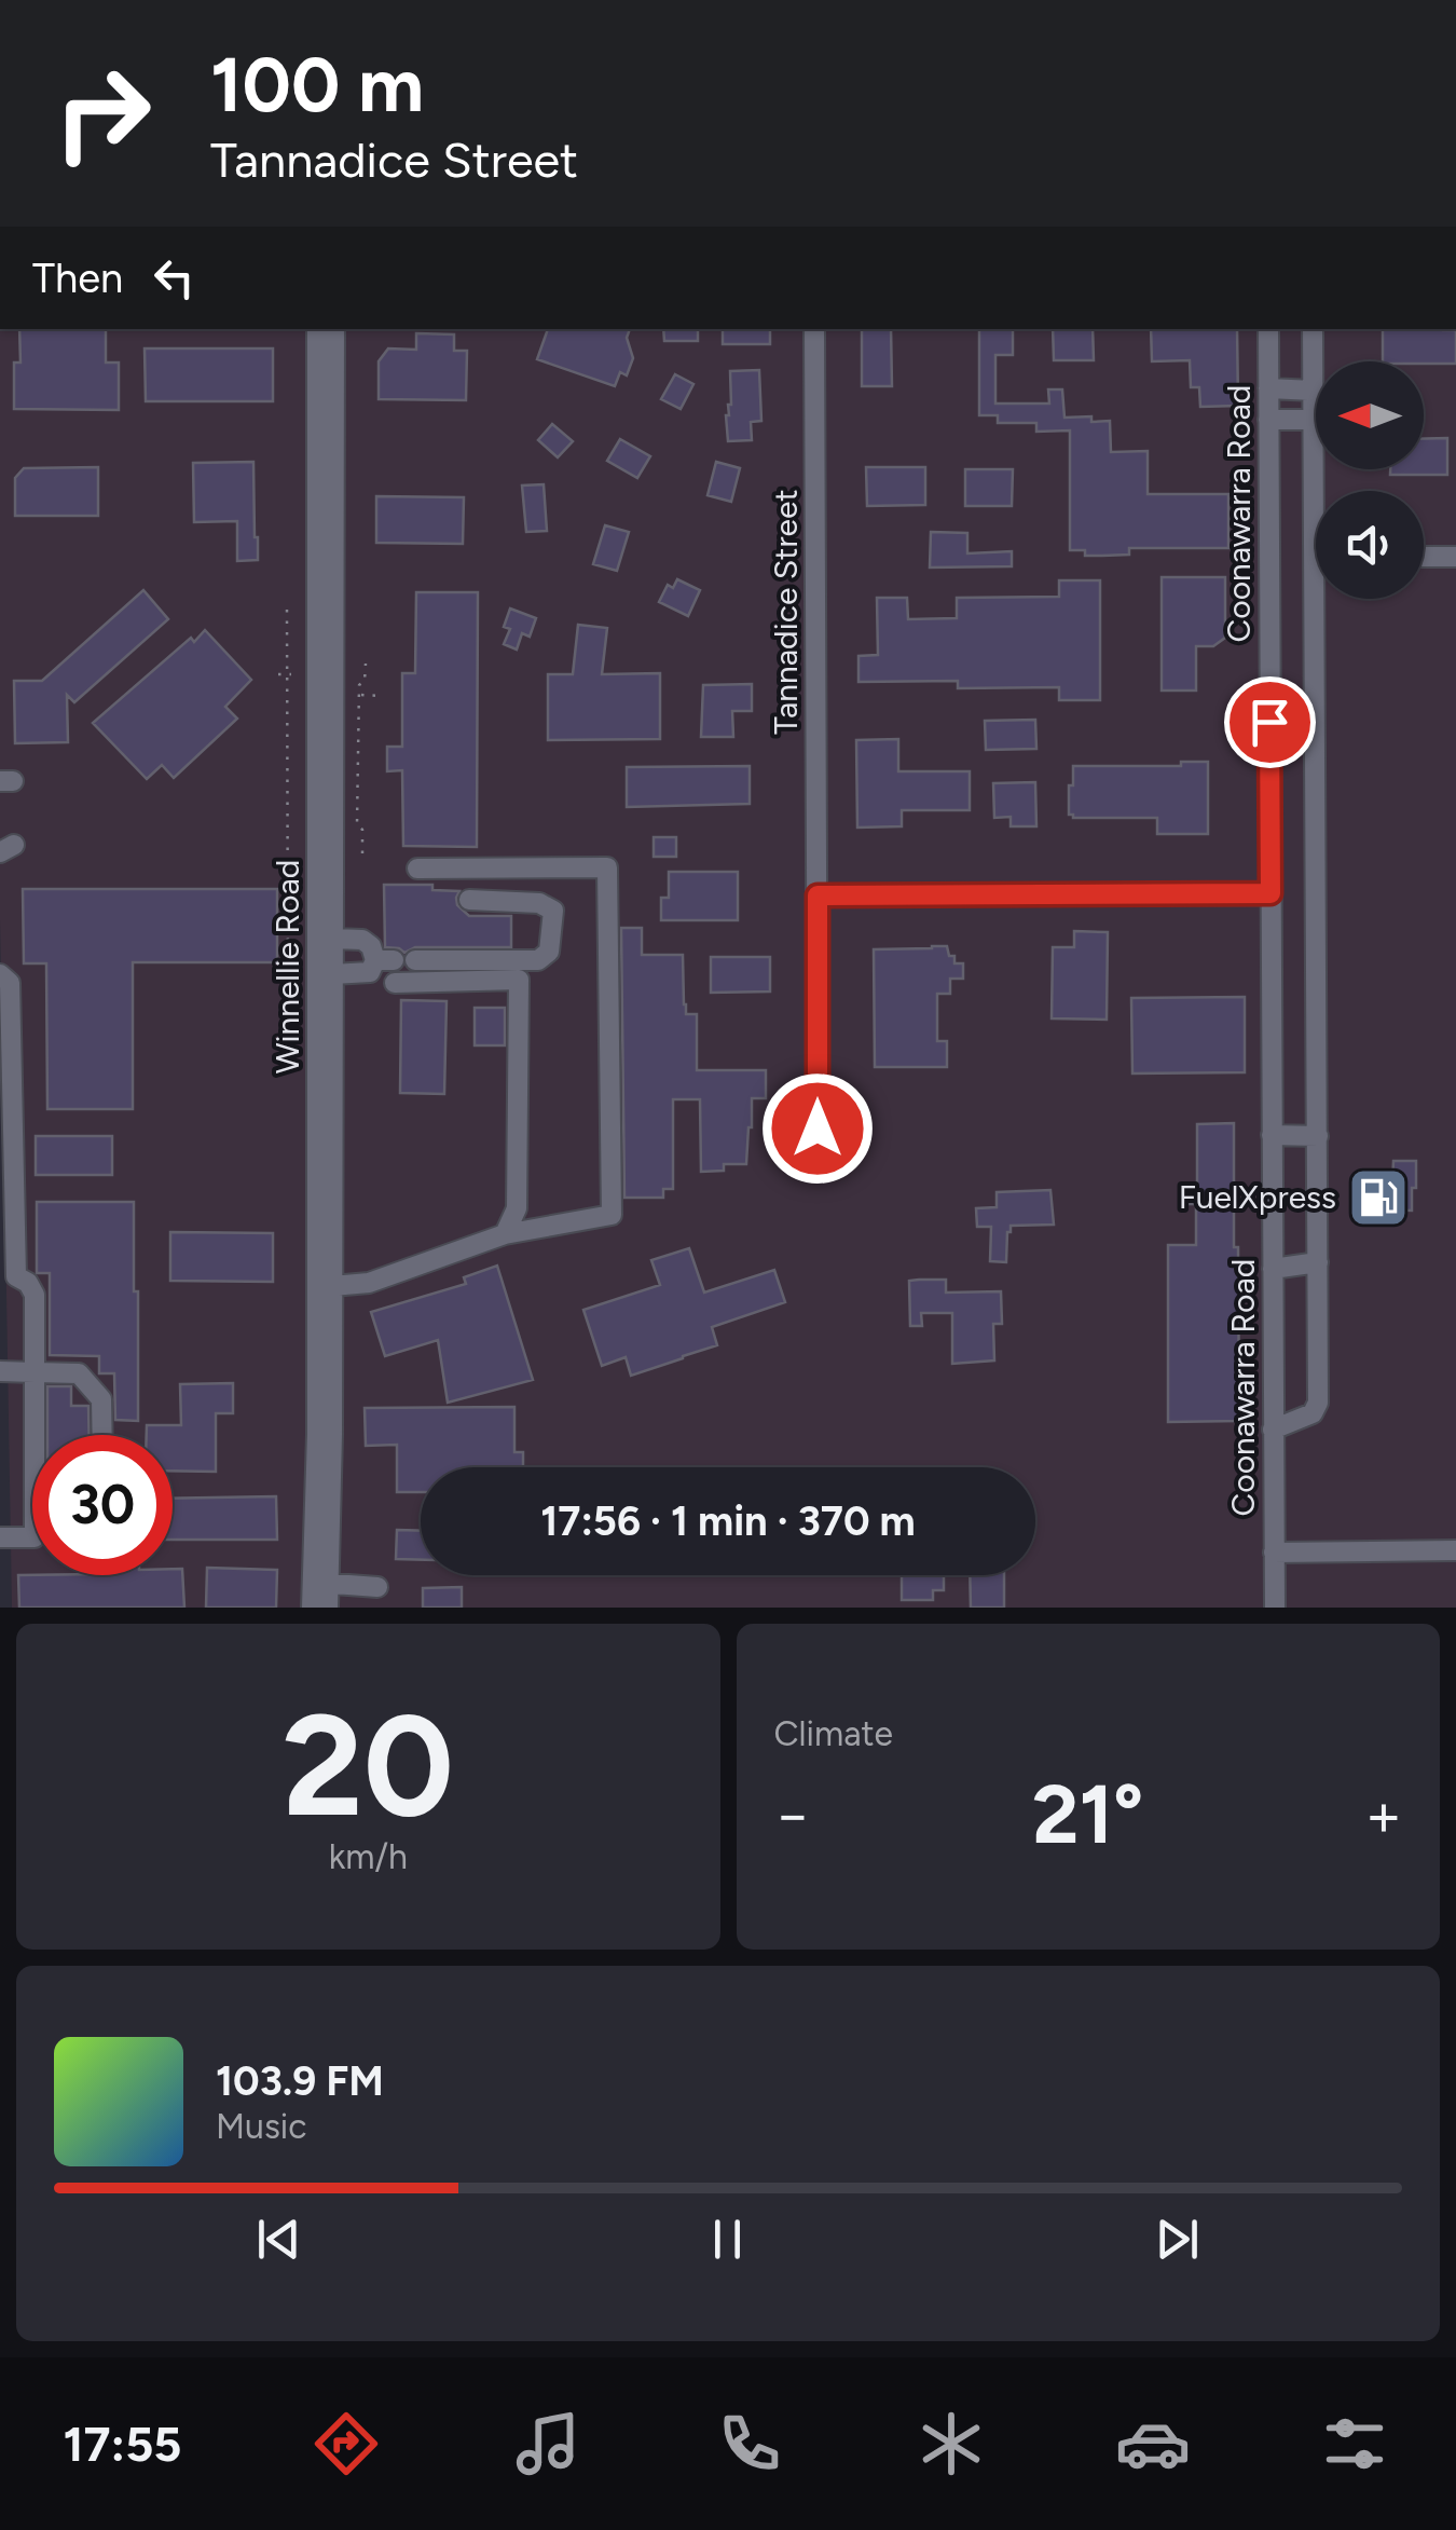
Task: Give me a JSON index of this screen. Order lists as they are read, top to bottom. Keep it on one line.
{"streets":{"street":["Coonawarra Road","Tannadice Street","Winnellie Road"]},"places":{"fuel station":["FuelXpress"]},"north":"left","page":{"turn":["100 m","Tannadice Street"],"then":"Then","limit":"30","trip":"17:56 · 1 min · 370 m","tile":[["20","km/h"],"Climate"],"heat":["−","21°","+"],"song":["103.9 FM","Music"],"tabs":"17:55"}}
